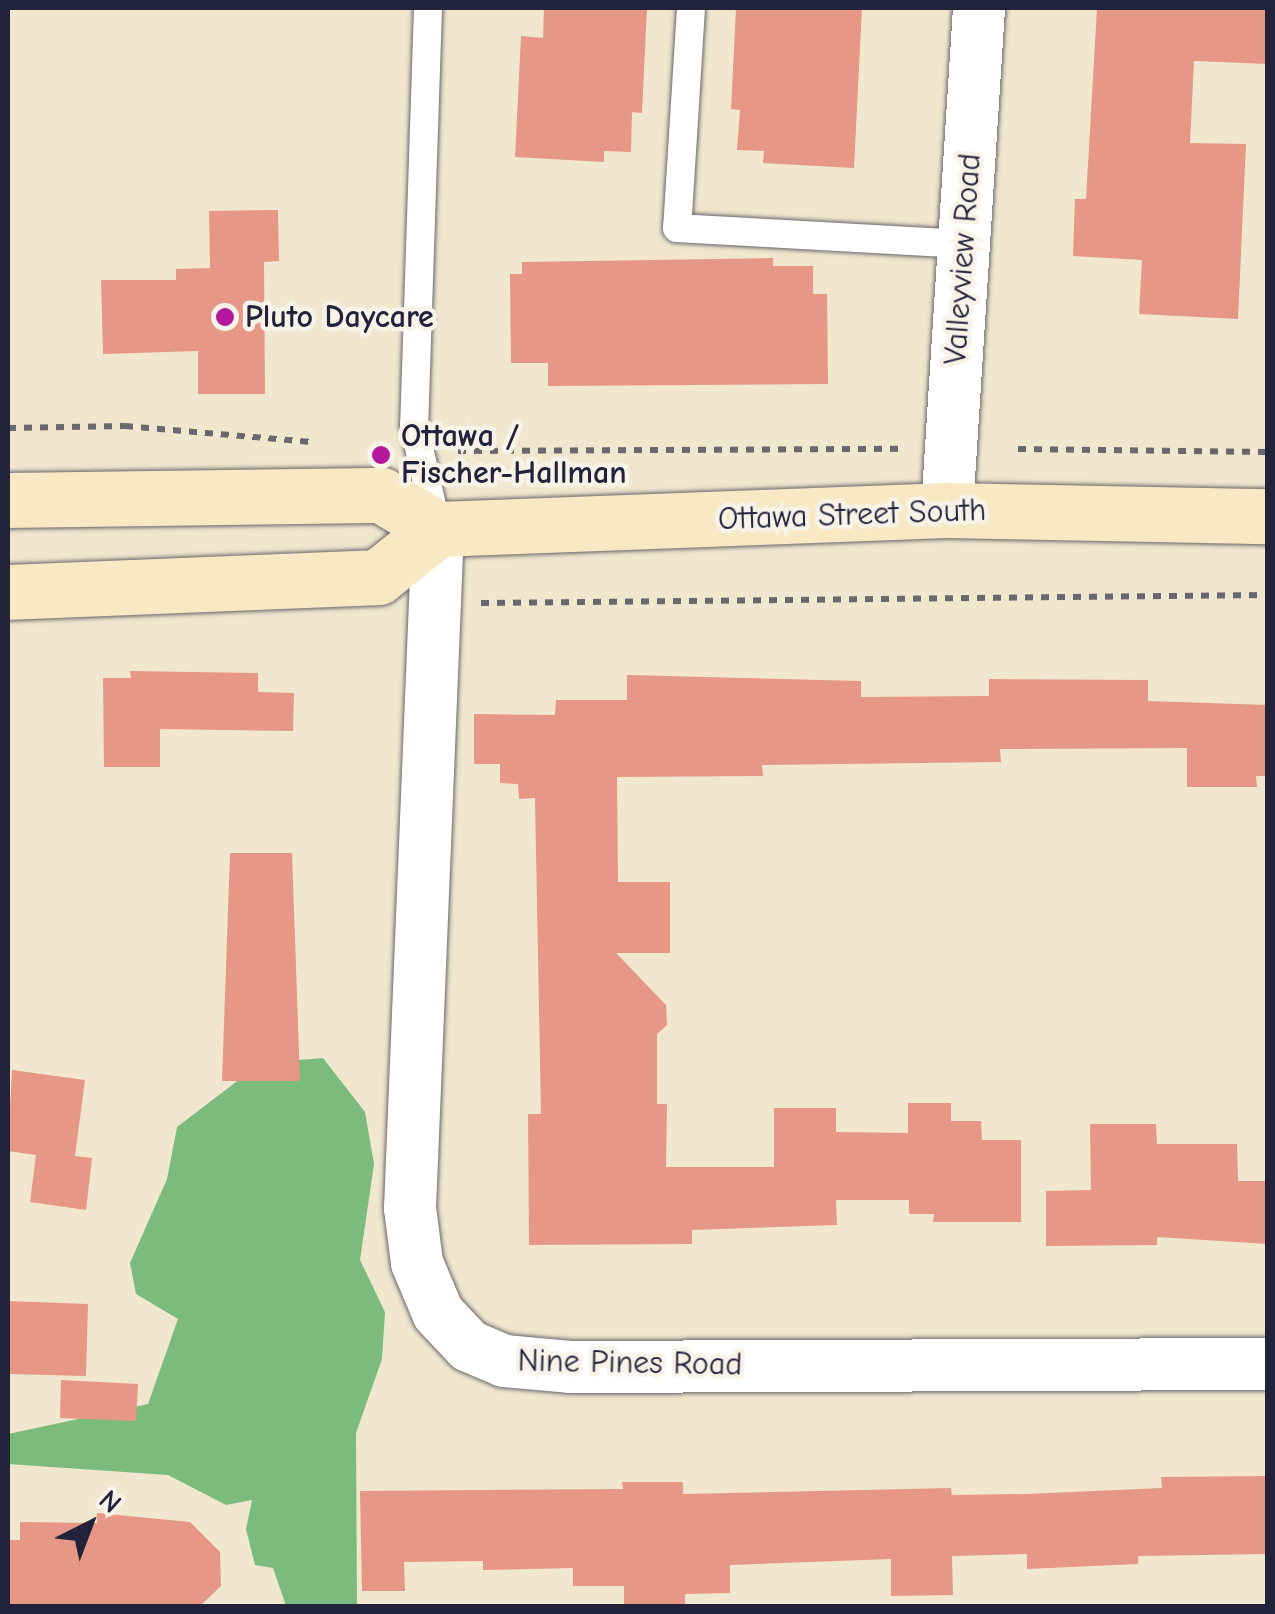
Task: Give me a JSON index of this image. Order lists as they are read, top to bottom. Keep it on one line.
{"streets":{"main road":["Ottawa Street South"],"street":["Valleyview Road","Nine Pines Road"]},"crossings":[["Valleyview Road","Ottawa Street South"],["Ottawa Street South","Nine Pines Road"]],"places":["Pluto Daycare","Ottawa / Fischer-Hallman"],"north":"top right"}
